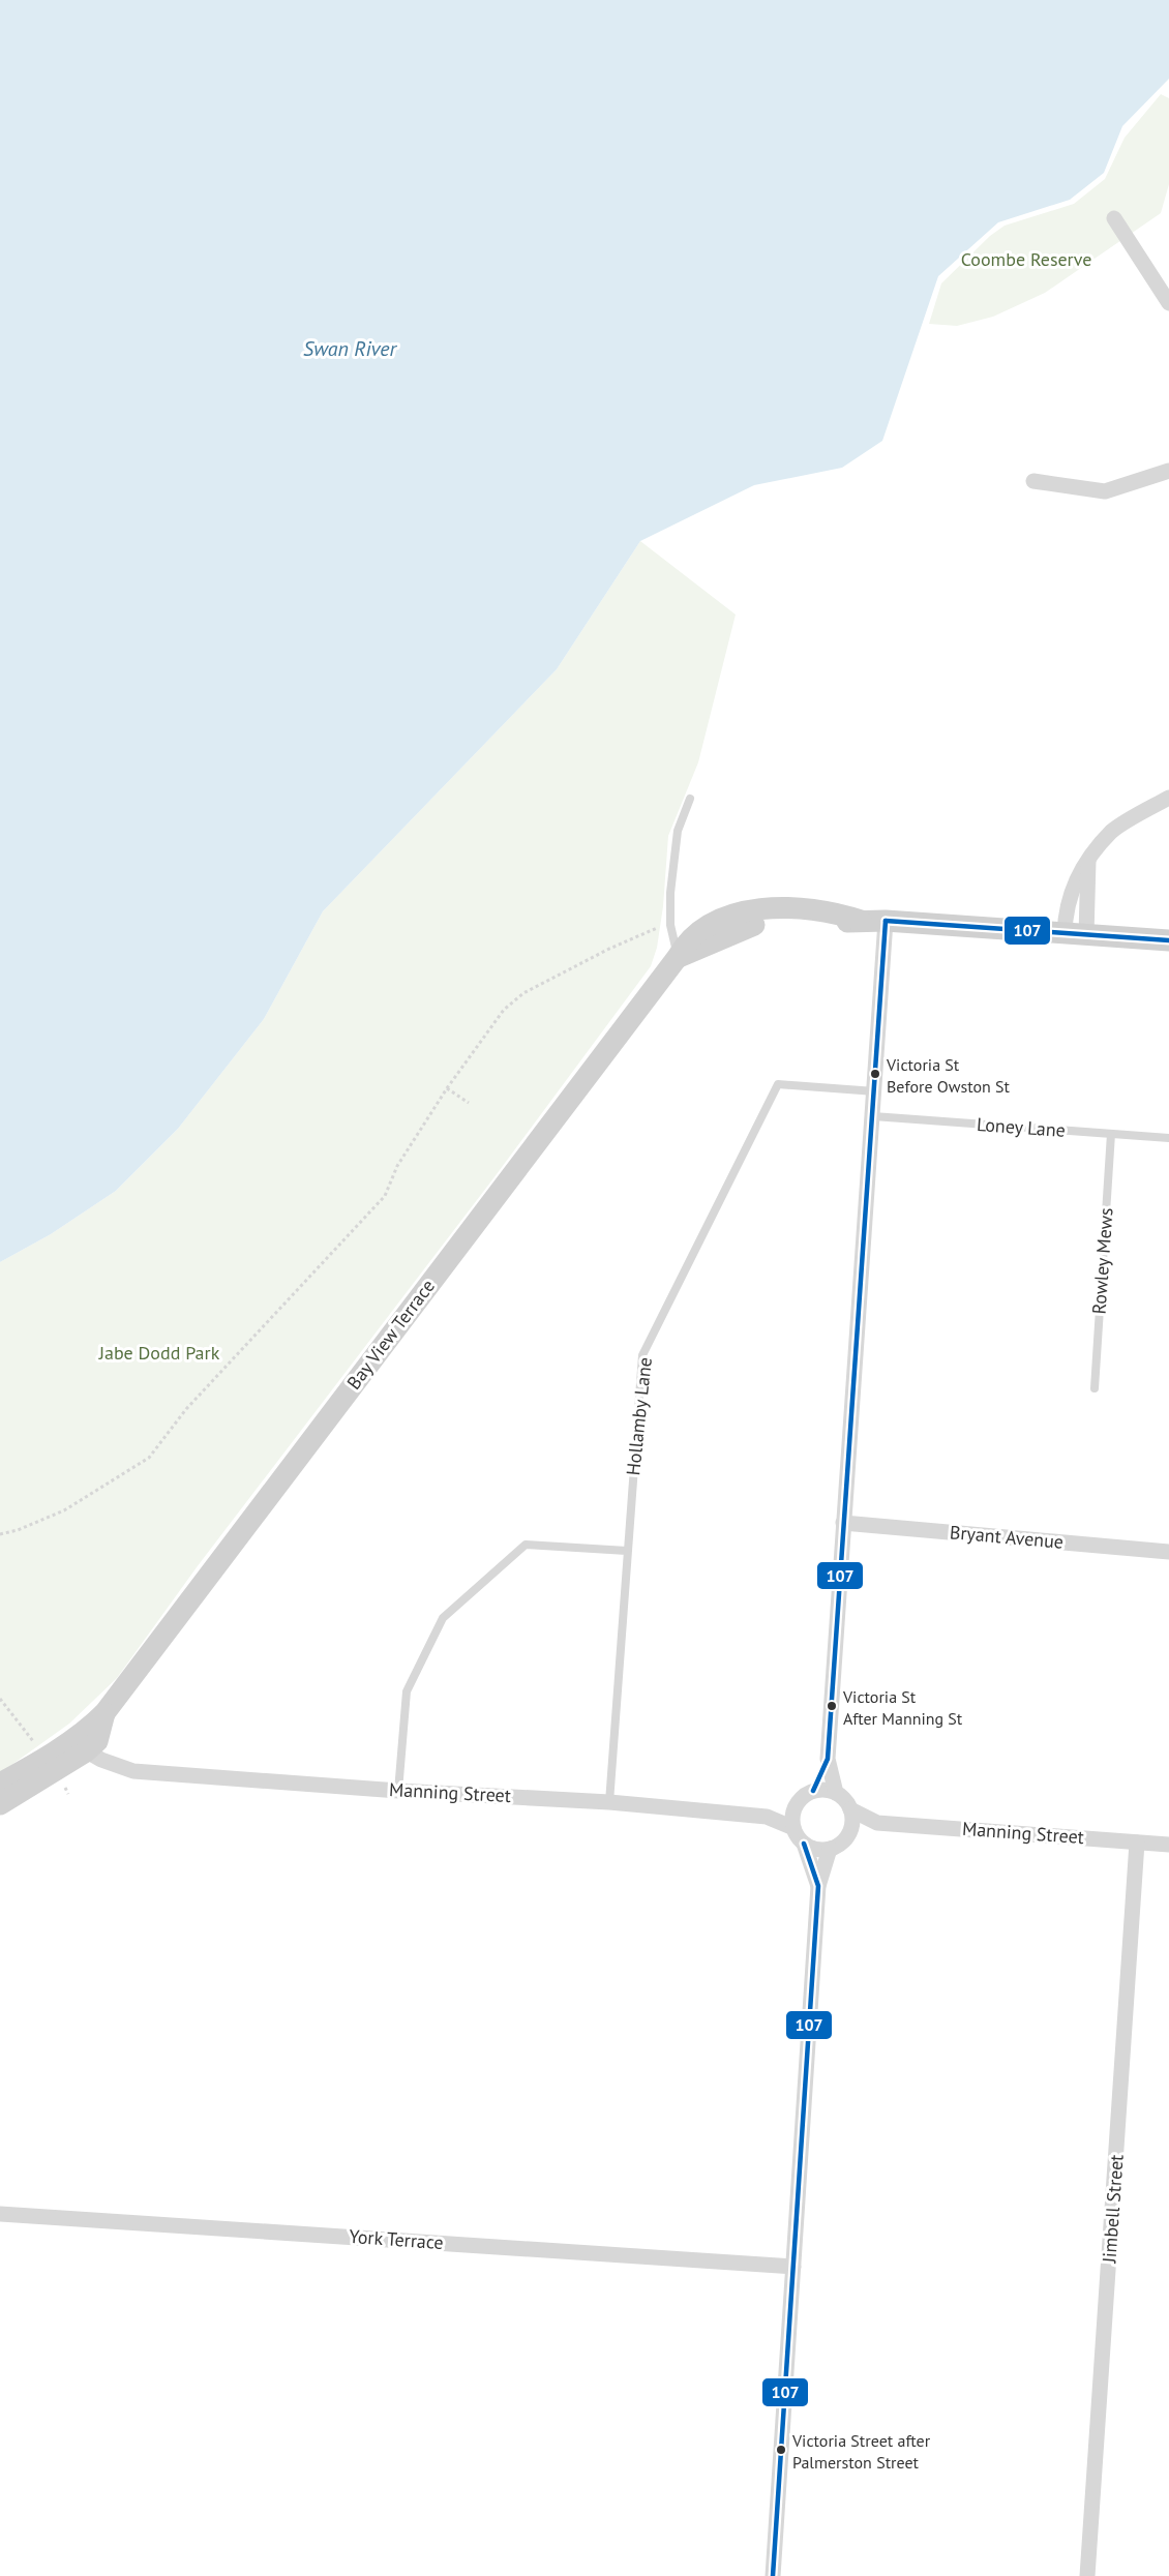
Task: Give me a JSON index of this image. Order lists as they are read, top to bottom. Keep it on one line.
{"streets":{"street":["Bay View Terrace","Bryant Avenue","Manning Street","Jimbell Street","York Terrace"],"lane":["Loney Lane","Rowley Mews","Hollamby Lane"]},"crossings":[["Loney Lane","Rowley Mews"],["Bay View Terrace","Manning Street"],["Hollamby Lane","Manning Street"],["Manning Street","Jimbell Street"]],"water":["Swan River"],"parks":["Coombe Reserve","Jabe Dodd Park"],"places":["Victoria St Before Owston St","Victoria St After Manning St","Victoria Street after Palmerston Street"],"lines":["transit line 107"]}
